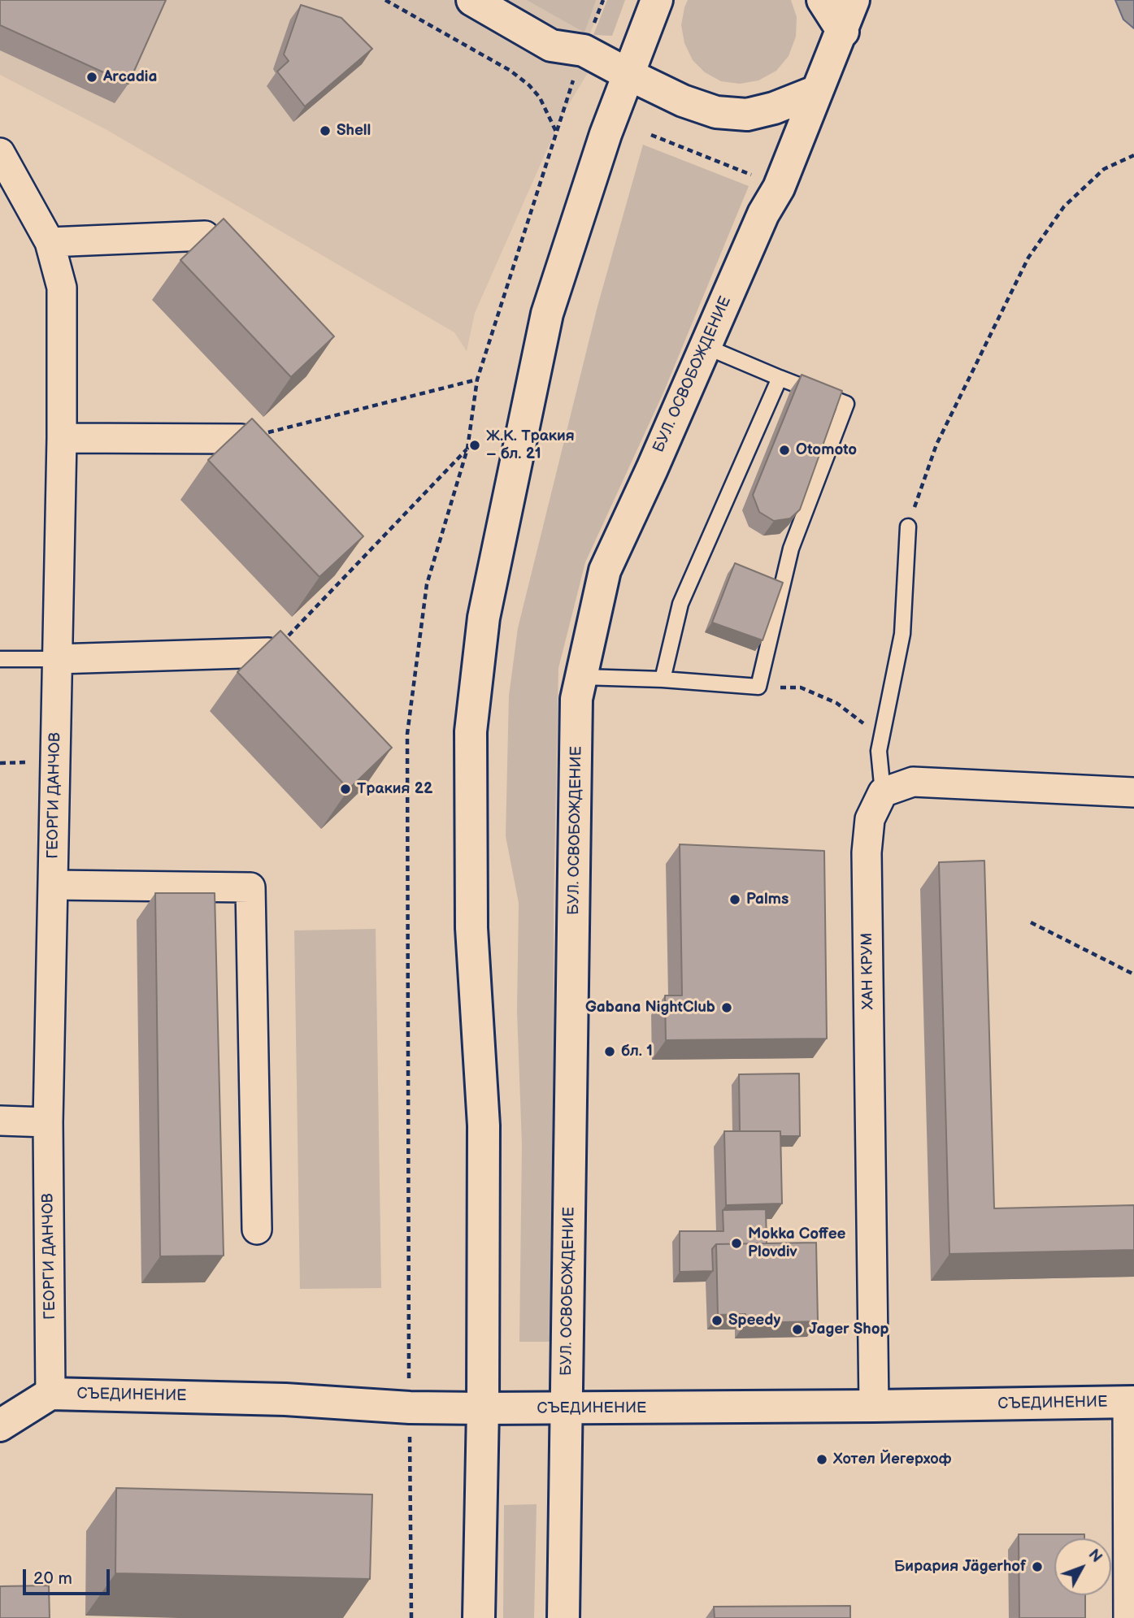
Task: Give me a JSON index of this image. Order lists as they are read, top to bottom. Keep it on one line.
{"streets":{"main road":["БУЛ. ОСВОБОЖДЕНИЕ","СЪЕДИНЕНИЕ"],"street":["ГЕОРГИ ДАНЧОВ","ХАН КРУМ"]},"crossings":[["БУЛ. ОСВОБОЖДЕНИЕ","СЪЕДИНЕНИЕ"],["ГЕОРГИ ДАНЧОВ","СЪЕДИНЕНИЕ"],["ХАН КРУМ","СЪЕДИНЕНИЕ"]],"places":["Arcadia","Shell","Ж.К. Тракия – бл. 21","Otomoto","Тракия 22","Palms","Gabana NightClub","бл. 1","Mokka Coffee Plovdiv","Speedy","Jager Shop","Хотел Йегерхоф","Бирария Jägerhof"],"scale_bar":"20 m","north":"top right"}
